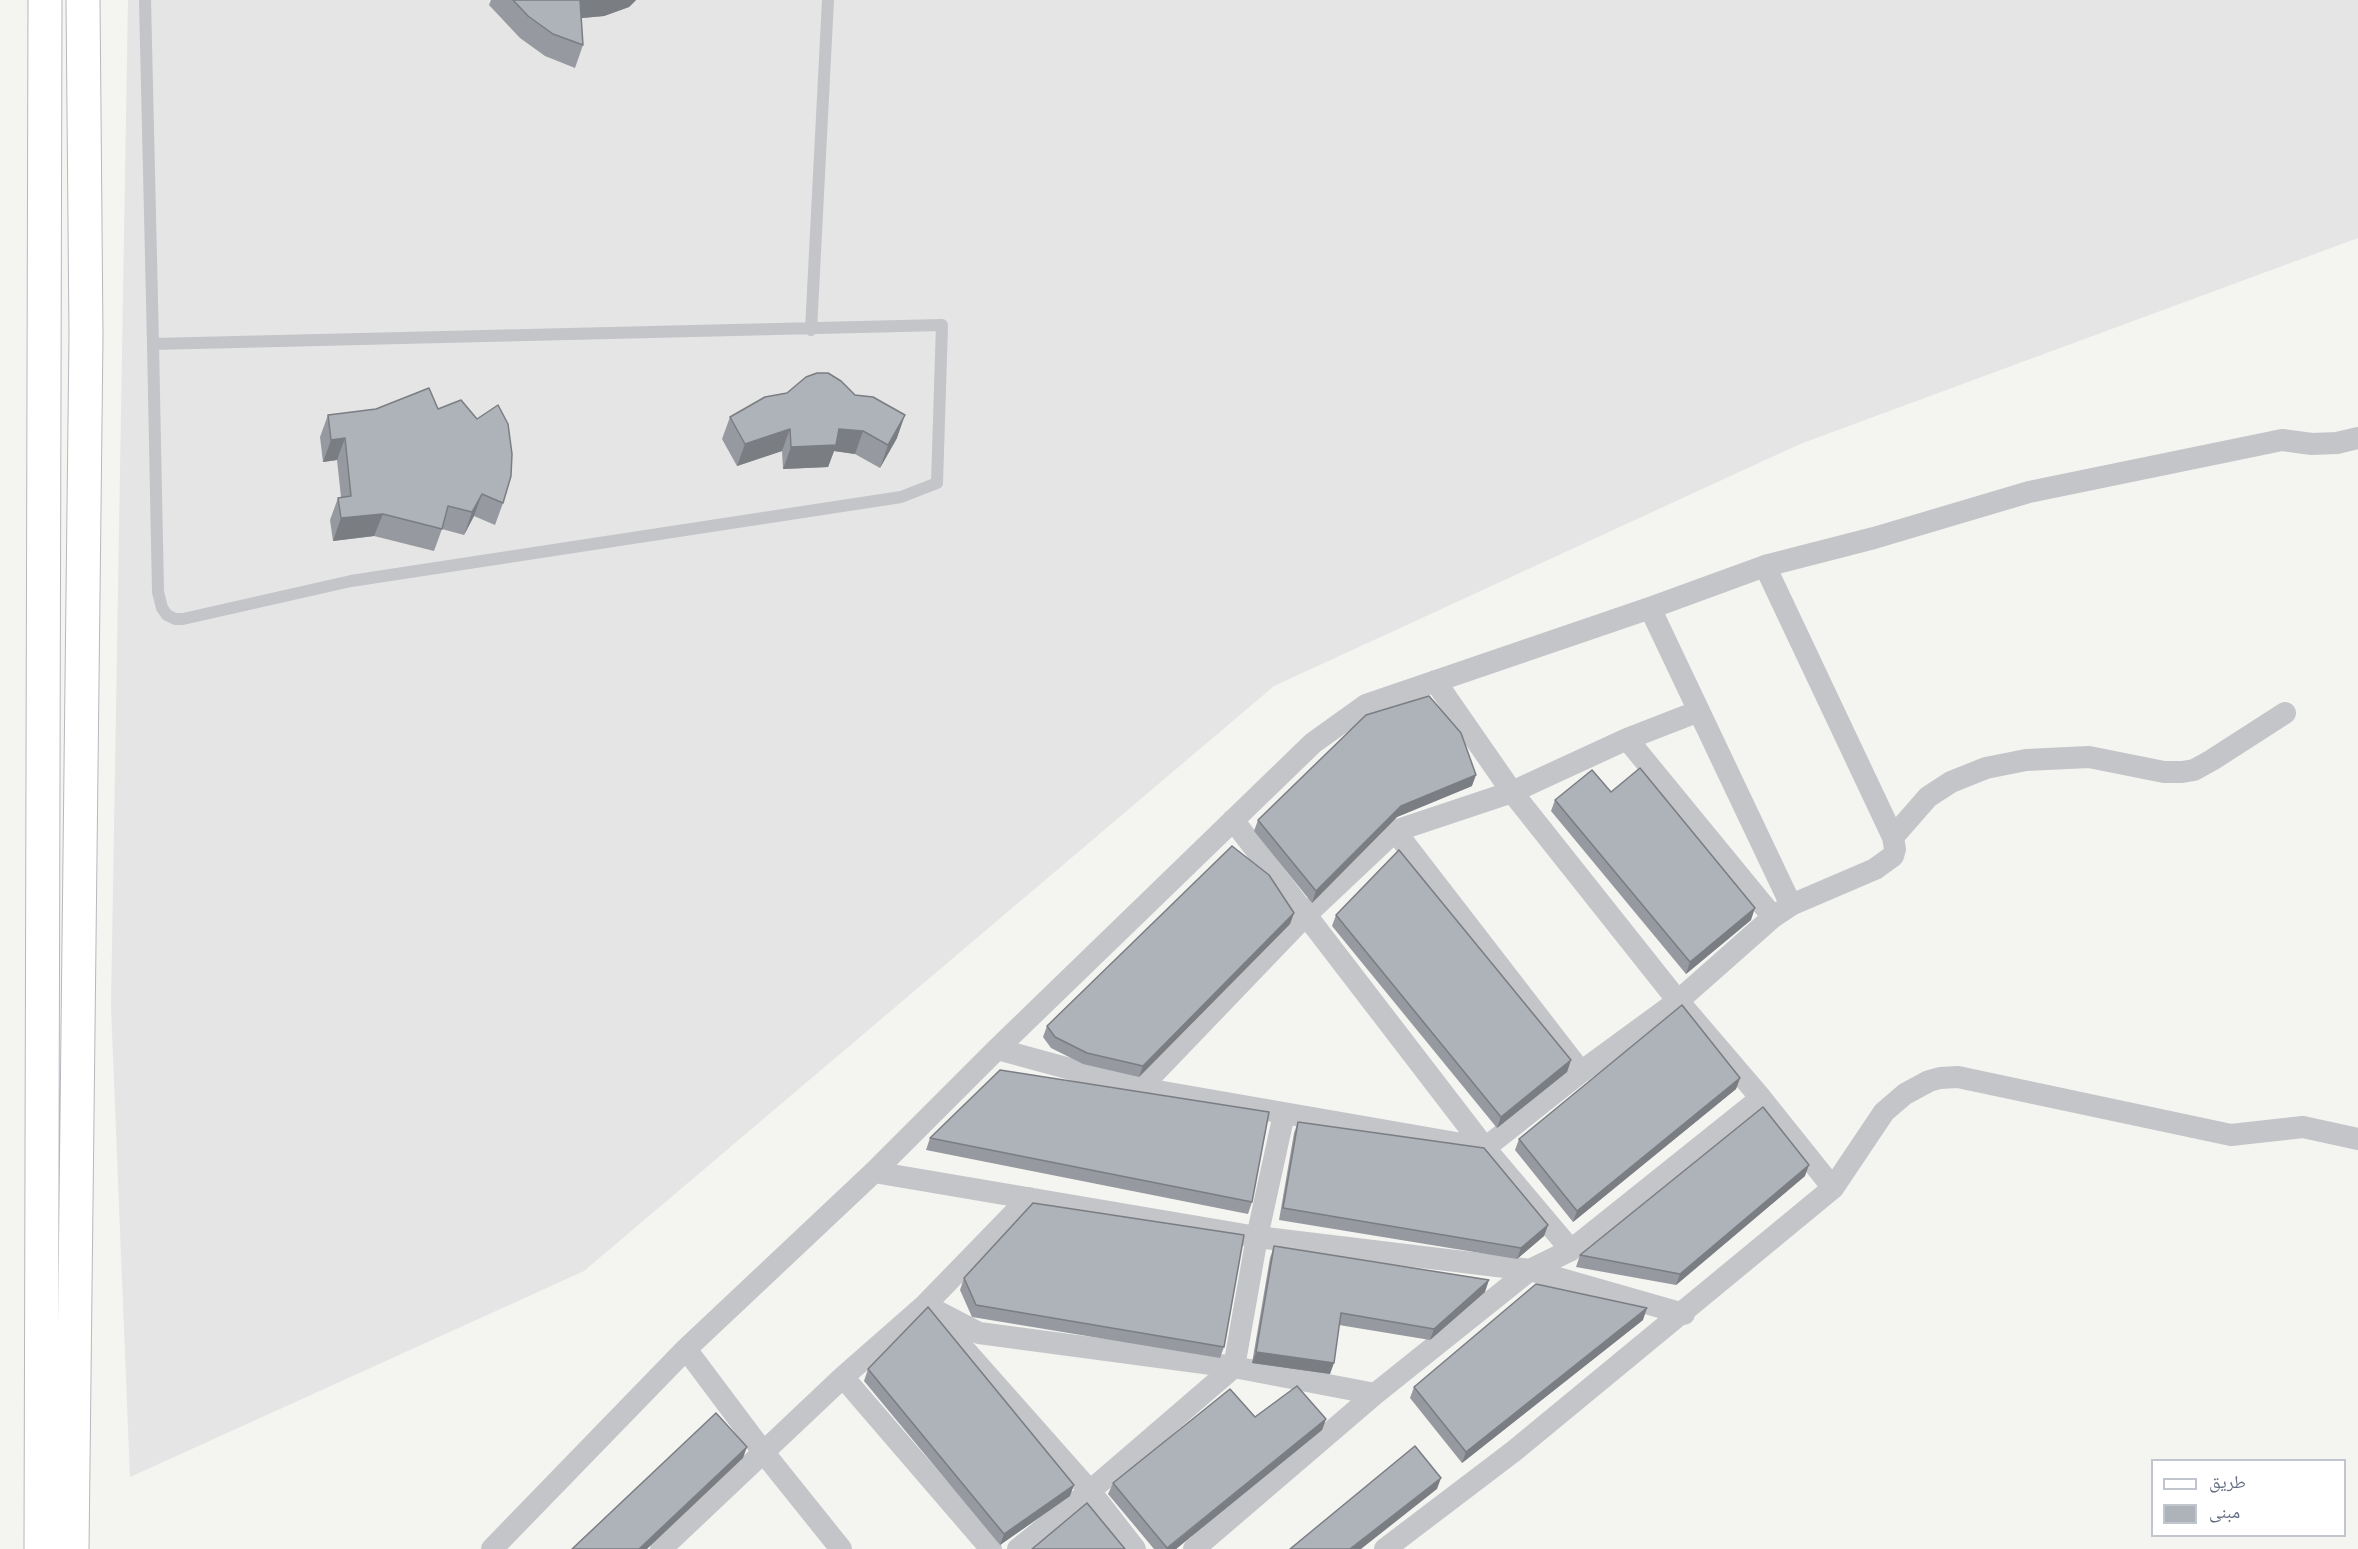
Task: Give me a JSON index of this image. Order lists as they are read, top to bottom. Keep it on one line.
{"legend":["طريق","مبنى"]}
